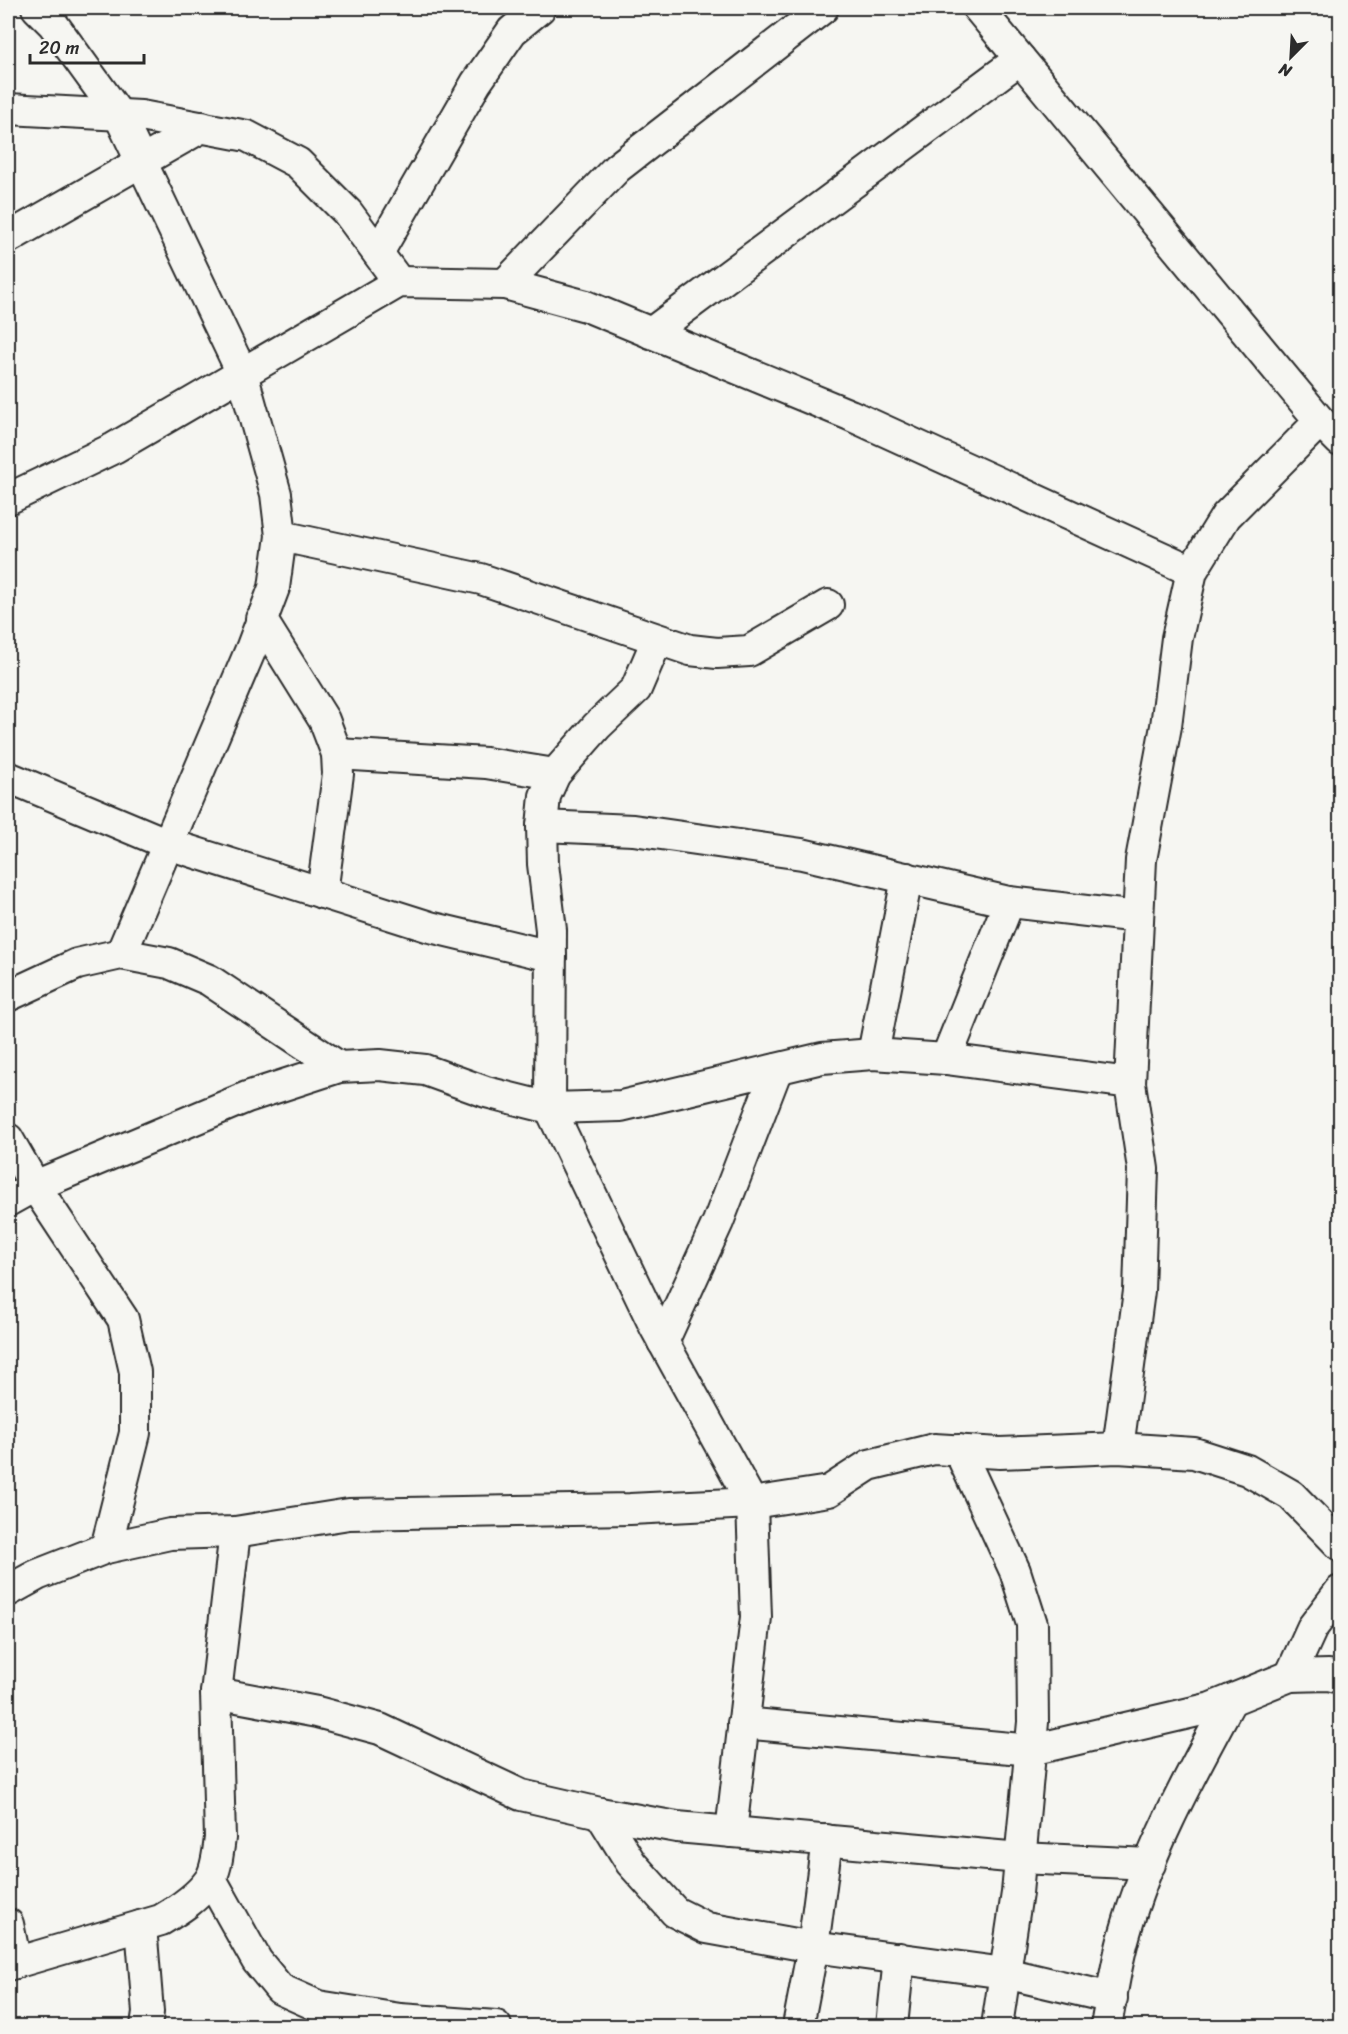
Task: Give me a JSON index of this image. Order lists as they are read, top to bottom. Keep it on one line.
{"scale_bar":"20 m","north":"bottom left"}
